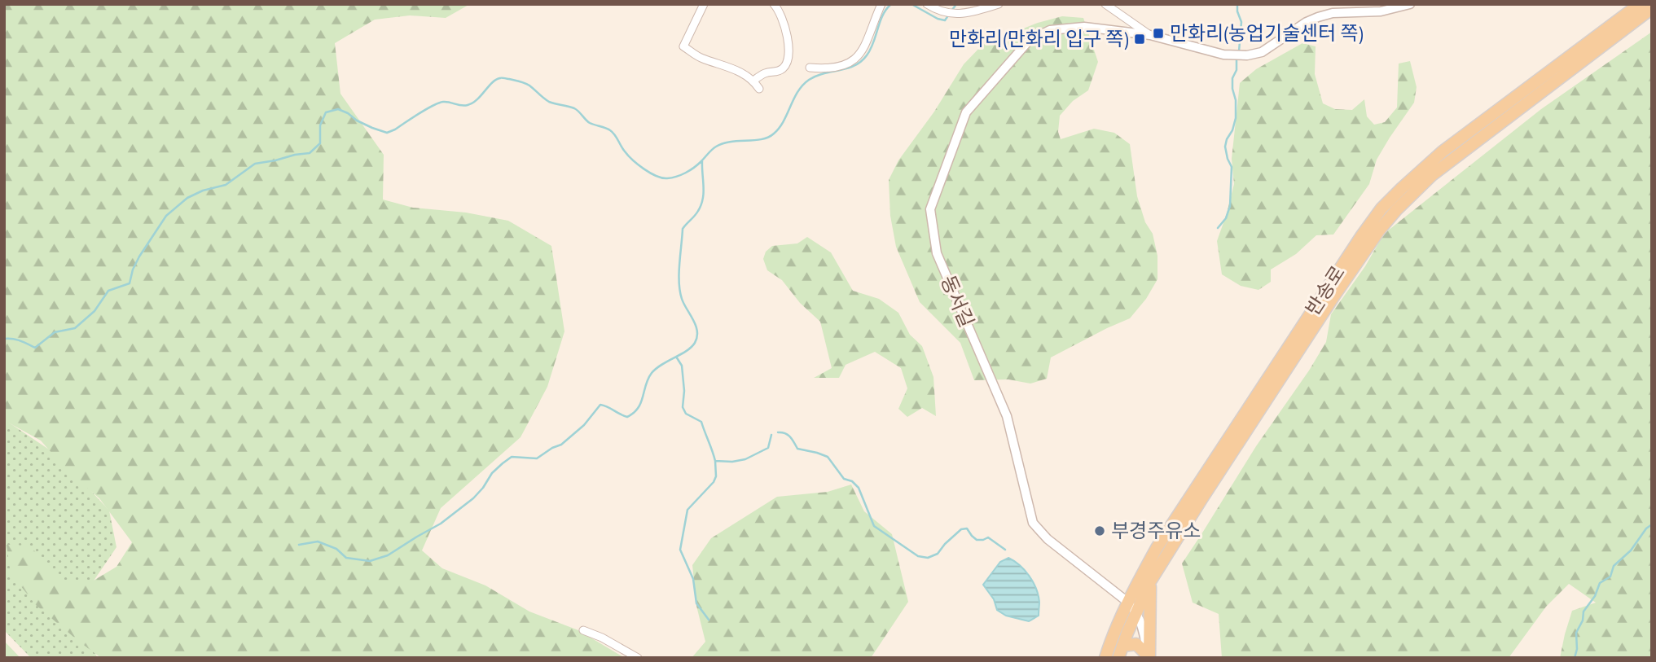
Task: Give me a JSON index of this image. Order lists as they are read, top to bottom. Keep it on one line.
{"streets":{"main road":["반송로"],"street":["동서길"]},"crossings":[["반송로","동서길"]],"places":{"transit":["만화리(농업기술센터 쪽)","만화리(만화리 입구 쪽)"],"other":["부경주유소"]}}
